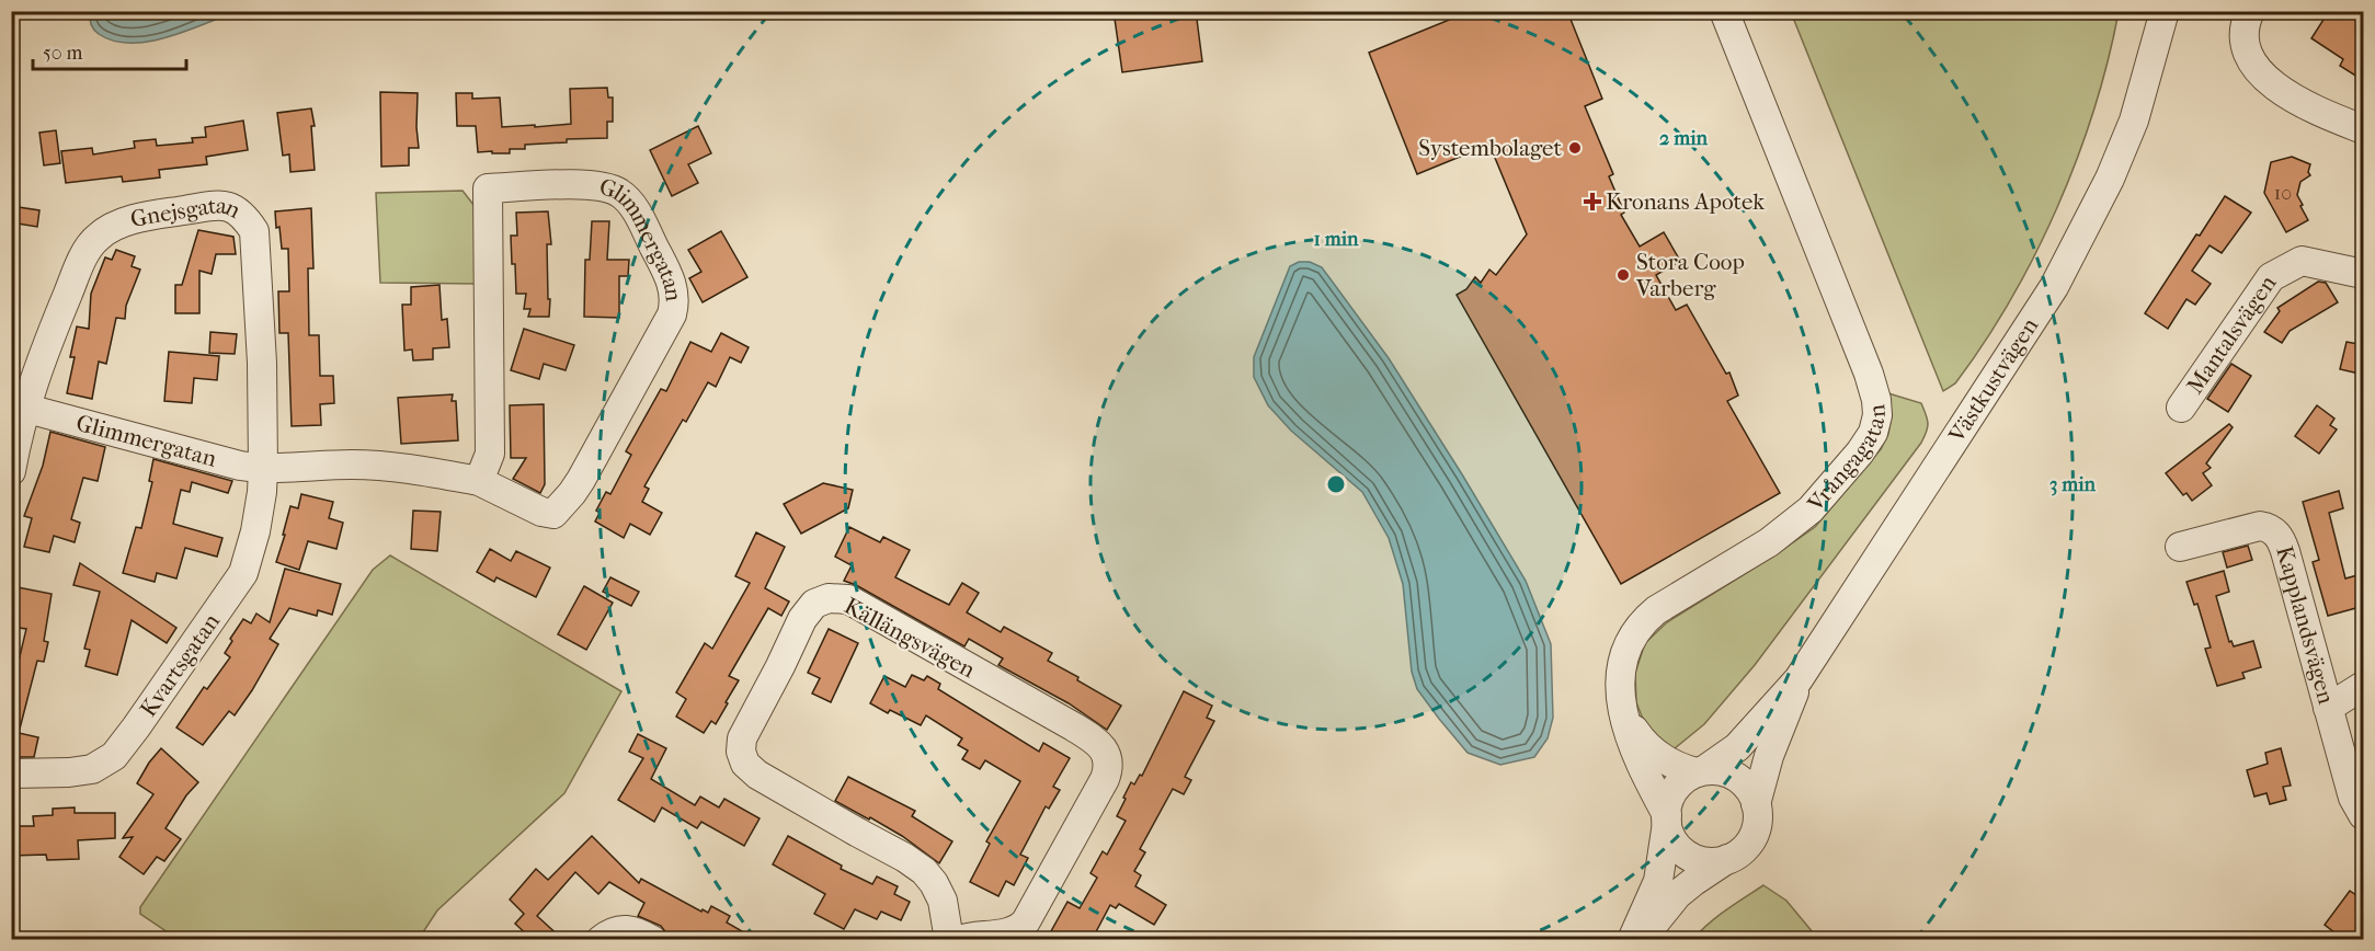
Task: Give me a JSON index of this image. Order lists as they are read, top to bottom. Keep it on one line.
{"streets":{"street":["Gnejsgatan","Glimmergatan","Mantalsvägen","Västkustvägen","Vrångagatan","Kapplandsvägen","Källängsvägen","Kvartsgatan"]},"crossings":[["Gnejsgatan","Glimmergatan"],["Gnejsgatan","Kvartsgatan"],["Glimmergatan","Kvartsgatan"],["Västkustvägen","Vrångagatan"]],"places":{"other":["Systembolaget","Stora Coop Varberg"],"health":["Kronans Apotek"]},"house_numbers":["10"],"scale_bar":"50 m","rings":["2 min","1 min","3 min"]}
